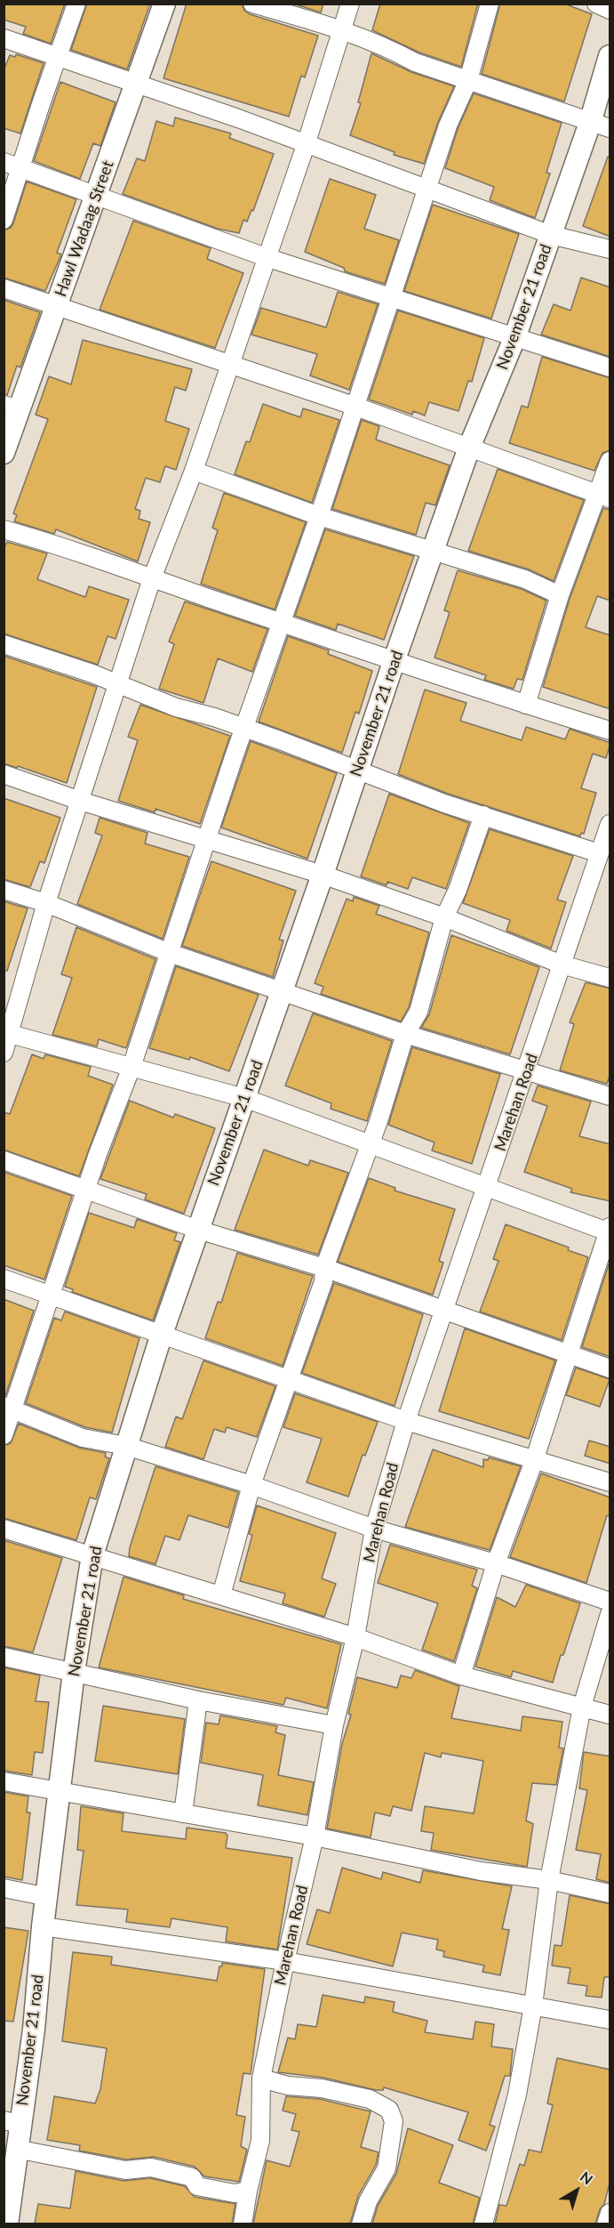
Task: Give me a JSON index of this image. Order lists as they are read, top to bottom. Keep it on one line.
{"streets":{"street":["Hawl Wadaag Street","November 21 road","Marehan Road"]},"north":"top right"}
